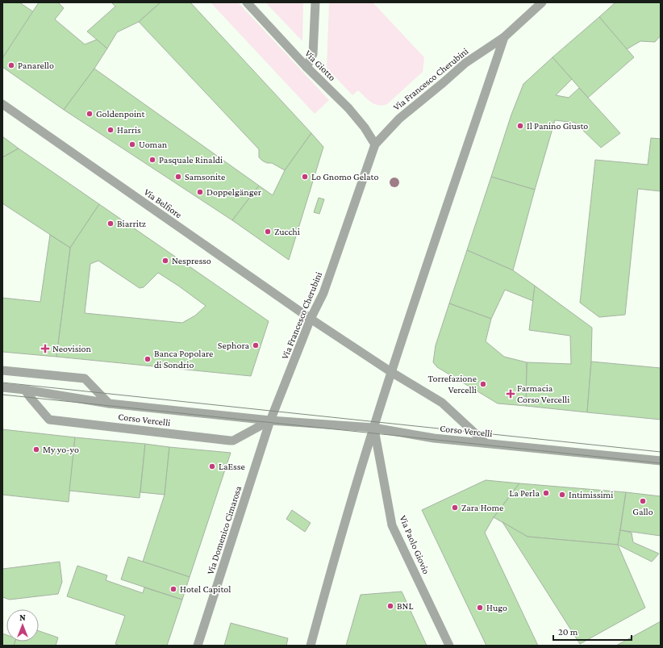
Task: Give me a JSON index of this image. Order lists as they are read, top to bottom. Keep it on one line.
{"streets":{"street":["Via Giotto","Via Francesco Cherubini","Via Belfiore","Corso Vercelli","Via Domenico Cimarosa","Via Paolo Giovio"]},"crossings":[["Via Giotto","Via Francesco Cherubini"],["Via Francesco Cherubini","Via Belfiore"],["Via Francesco Cherubini","Corso Vercelli"],["Via Francesco Cherubini","Via Domenico Cimarosa"],["Via Belfiore","Corso Vercelli"],["Corso Vercelli","Via Domenico Cimarosa"],["Corso Vercelli","Via Paolo Giovio"]],"places":{"other":["Panarello","Goldenpoint","Il Panino Giusto","Harris","Uoman","Pasquale Rinaldi","Samsonite","Lo Gnomo Gelato","Doppelgänger","Biarritz","Zucchi","Nespresso","Sephora","Banca Popolare di Sondrio","Torrefazione Vercelli","My yo-yo","LaEsse","La Perla","Intimissimi","Gallo","Zara Home","Hotel Capitol","BNL","Hugo"],"health":["Neovision","Farmacia Corso Vercelli"]},"scale_bar":"20 m","north":"top"}
